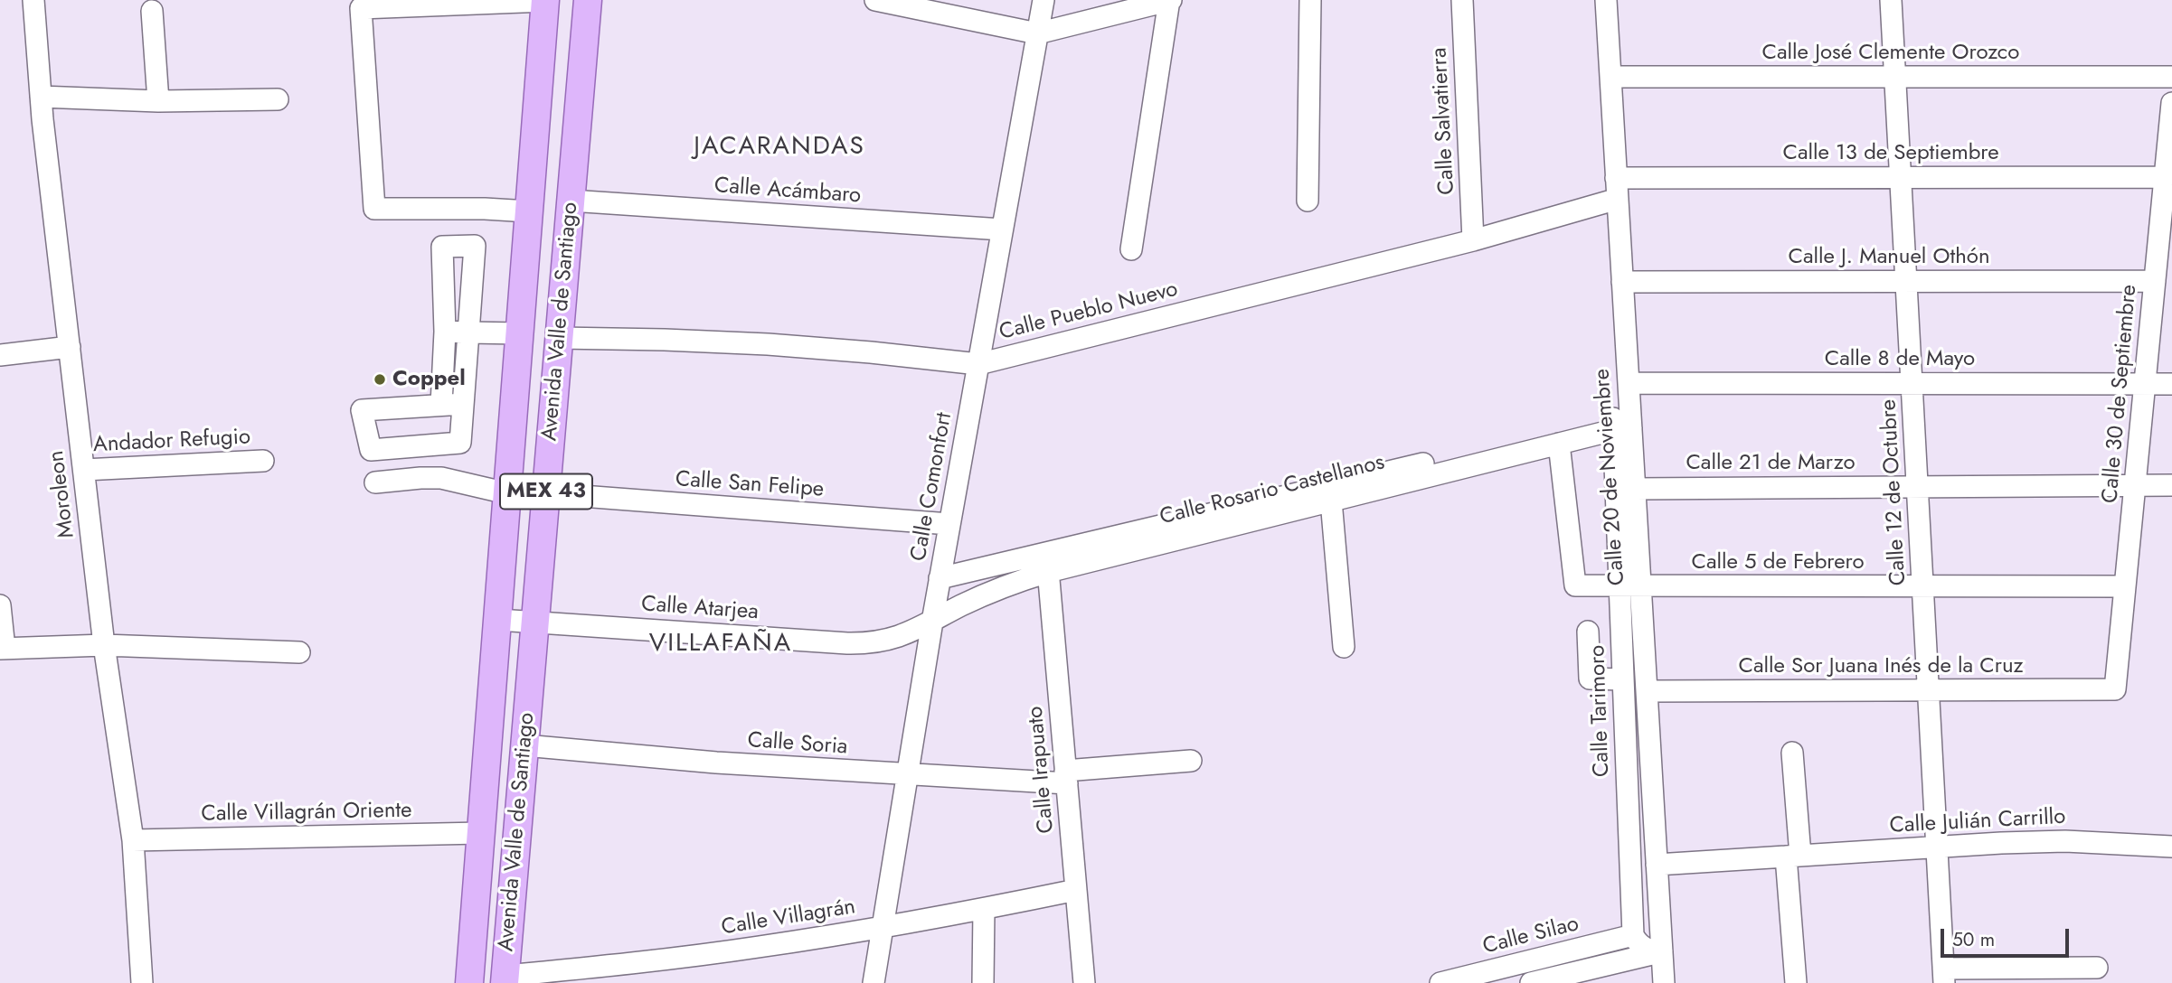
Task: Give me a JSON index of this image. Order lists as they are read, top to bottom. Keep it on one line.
{"streets":{"main road":["Avenida Valle de Santiago","MEX 43"],"street":["Calle José Clemente Orozco","Calle Salvatierra","Calle 13 de Septiembre","Calle Acámbaro","Calle J. Manuel Othón","Calle Pueblo Nuevo","Calle 8 de Mayo","Calle 30 de Septiembre","Andador Refugio","Calle 21 de Marzo","Calle 20 de Noviembre","Calle San Felipe","Calle Comonfort","Calle Rosario Castellanos","Calle 12 de Octubre","Moroleon","Calle 5 de Febrero","Calle Atarjea","Calle Sor Juana Inés de la Cruz","Calle Tarimoro","Calle Soria","Calle Irapuato","Calle Villagrán Oriente","Calle Julián Carrillo","Calle Villagrán","Calle Silao"]},"crossings":[["Calle José Clemente Orozco","Calle 20 de Noviembre"],["Calle José Clemente Orozco","Calle 12 de Octubre"],["Calle Salvatierra","Calle Pueblo Nuevo"],["Calle 13 de Septiembre","Calle 30 de Septiembre"],["Calle 13 de Septiembre","Calle 20 de Noviembre"],["Calle 13 de Septiembre","Calle 12 de Octubre"],["Calle Acámbaro","Avenida Valle de Santiago"],["Calle Acámbaro","Calle Comonfort"],["Calle J. Manuel Othón","Calle 30 de Septiembre"],["Calle J. Manuel Othón","Calle 20 de Noviembre"],["Calle J. Manuel Othón","Calle 12 de Octubre"],["Calle Pueblo Nuevo","Avenida Valle de Santiago"],["Calle Pueblo Nuevo","Calle 20 de Noviembre"],["Calle Pueblo Nuevo","Calle Comonfort"],["Avenida Valle de Santiago","Calle San Felipe"],["Avenida Valle de Santiago","Calle Atarjea"],["Avenida Valle de Santiago","Calle Soria"],["Avenida Valle de Santiago","Calle Villagrán Oriente"],["Avenida Valle de Santiago","Calle Villagrán"],["Calle 8 de Mayo","Calle 30 de Septiembre"],["Calle 8 de Mayo","Calle 20 de Noviembre"],["Calle 8 de Mayo","Calle 12 de Octubre"],["Calle 30 de Septiembre","Calle 21 de Marzo"],["Calle 30 de Septiembre","Calle 5 de Febrero"],["Calle 30 de Septiembre","Calle Sor Juana Inés de la Cruz"],["Andador Refugio","Moroleon"],["Calle 21 de Marzo","Calle 20 de Noviembre"],["Calle 21 de Marzo","Calle 12 de Octubre"],["Calle 20 de Noviembre","Calle Rosario Castellanos"],["Calle 20 de Noviembre","Calle 5 de Febrero"],["Calle 20 de Noviembre","Calle Sor Juana Inés de la Cruz"],["Calle 20 de Noviembre","Calle Tarimoro"],["Calle 20 de Noviembre","Calle Julián Carrillo"],["Calle 20 de Noviembre","Calle Silao"],["Calle San Felipe","Calle Comonfort"],["Calle Comonfort","Calle Rosario Castellanos"],["Calle Comonfort","Calle Atarjea"],["Calle Comonfort","Calle Soria"],["Calle Comonfort","Calle Villagrán"],["Calle Rosario Castellanos","Calle 5 de Febrero"],["Calle Rosario Castellanos","Calle Atarjea"],["Calle Rosario Castellanos","Calle Tarimoro"],["Calle Rosario Castellanos","Calle Irapuato"],["Calle 12 de Octubre","Calle 5 de Febrero"],["Calle 12 de Octubre","Calle Sor Juana Inés de la Cruz"],["Calle 12 de Octubre","Calle Julián Carrillo"],["Moroleon","Calle Villagrán Oriente"],["Calle 5 de Febrero","Calle Tarimoro"],["Calle Tarimoro","Calle Silao"],["Calle Soria","Calle Irapuato"],["Calle Irapuato","Calle Villagrán"]],"districts":["JACARANDAS","VILLAFAÑA"],"places":["Coppel"],"scale_bar":"50 m"}
